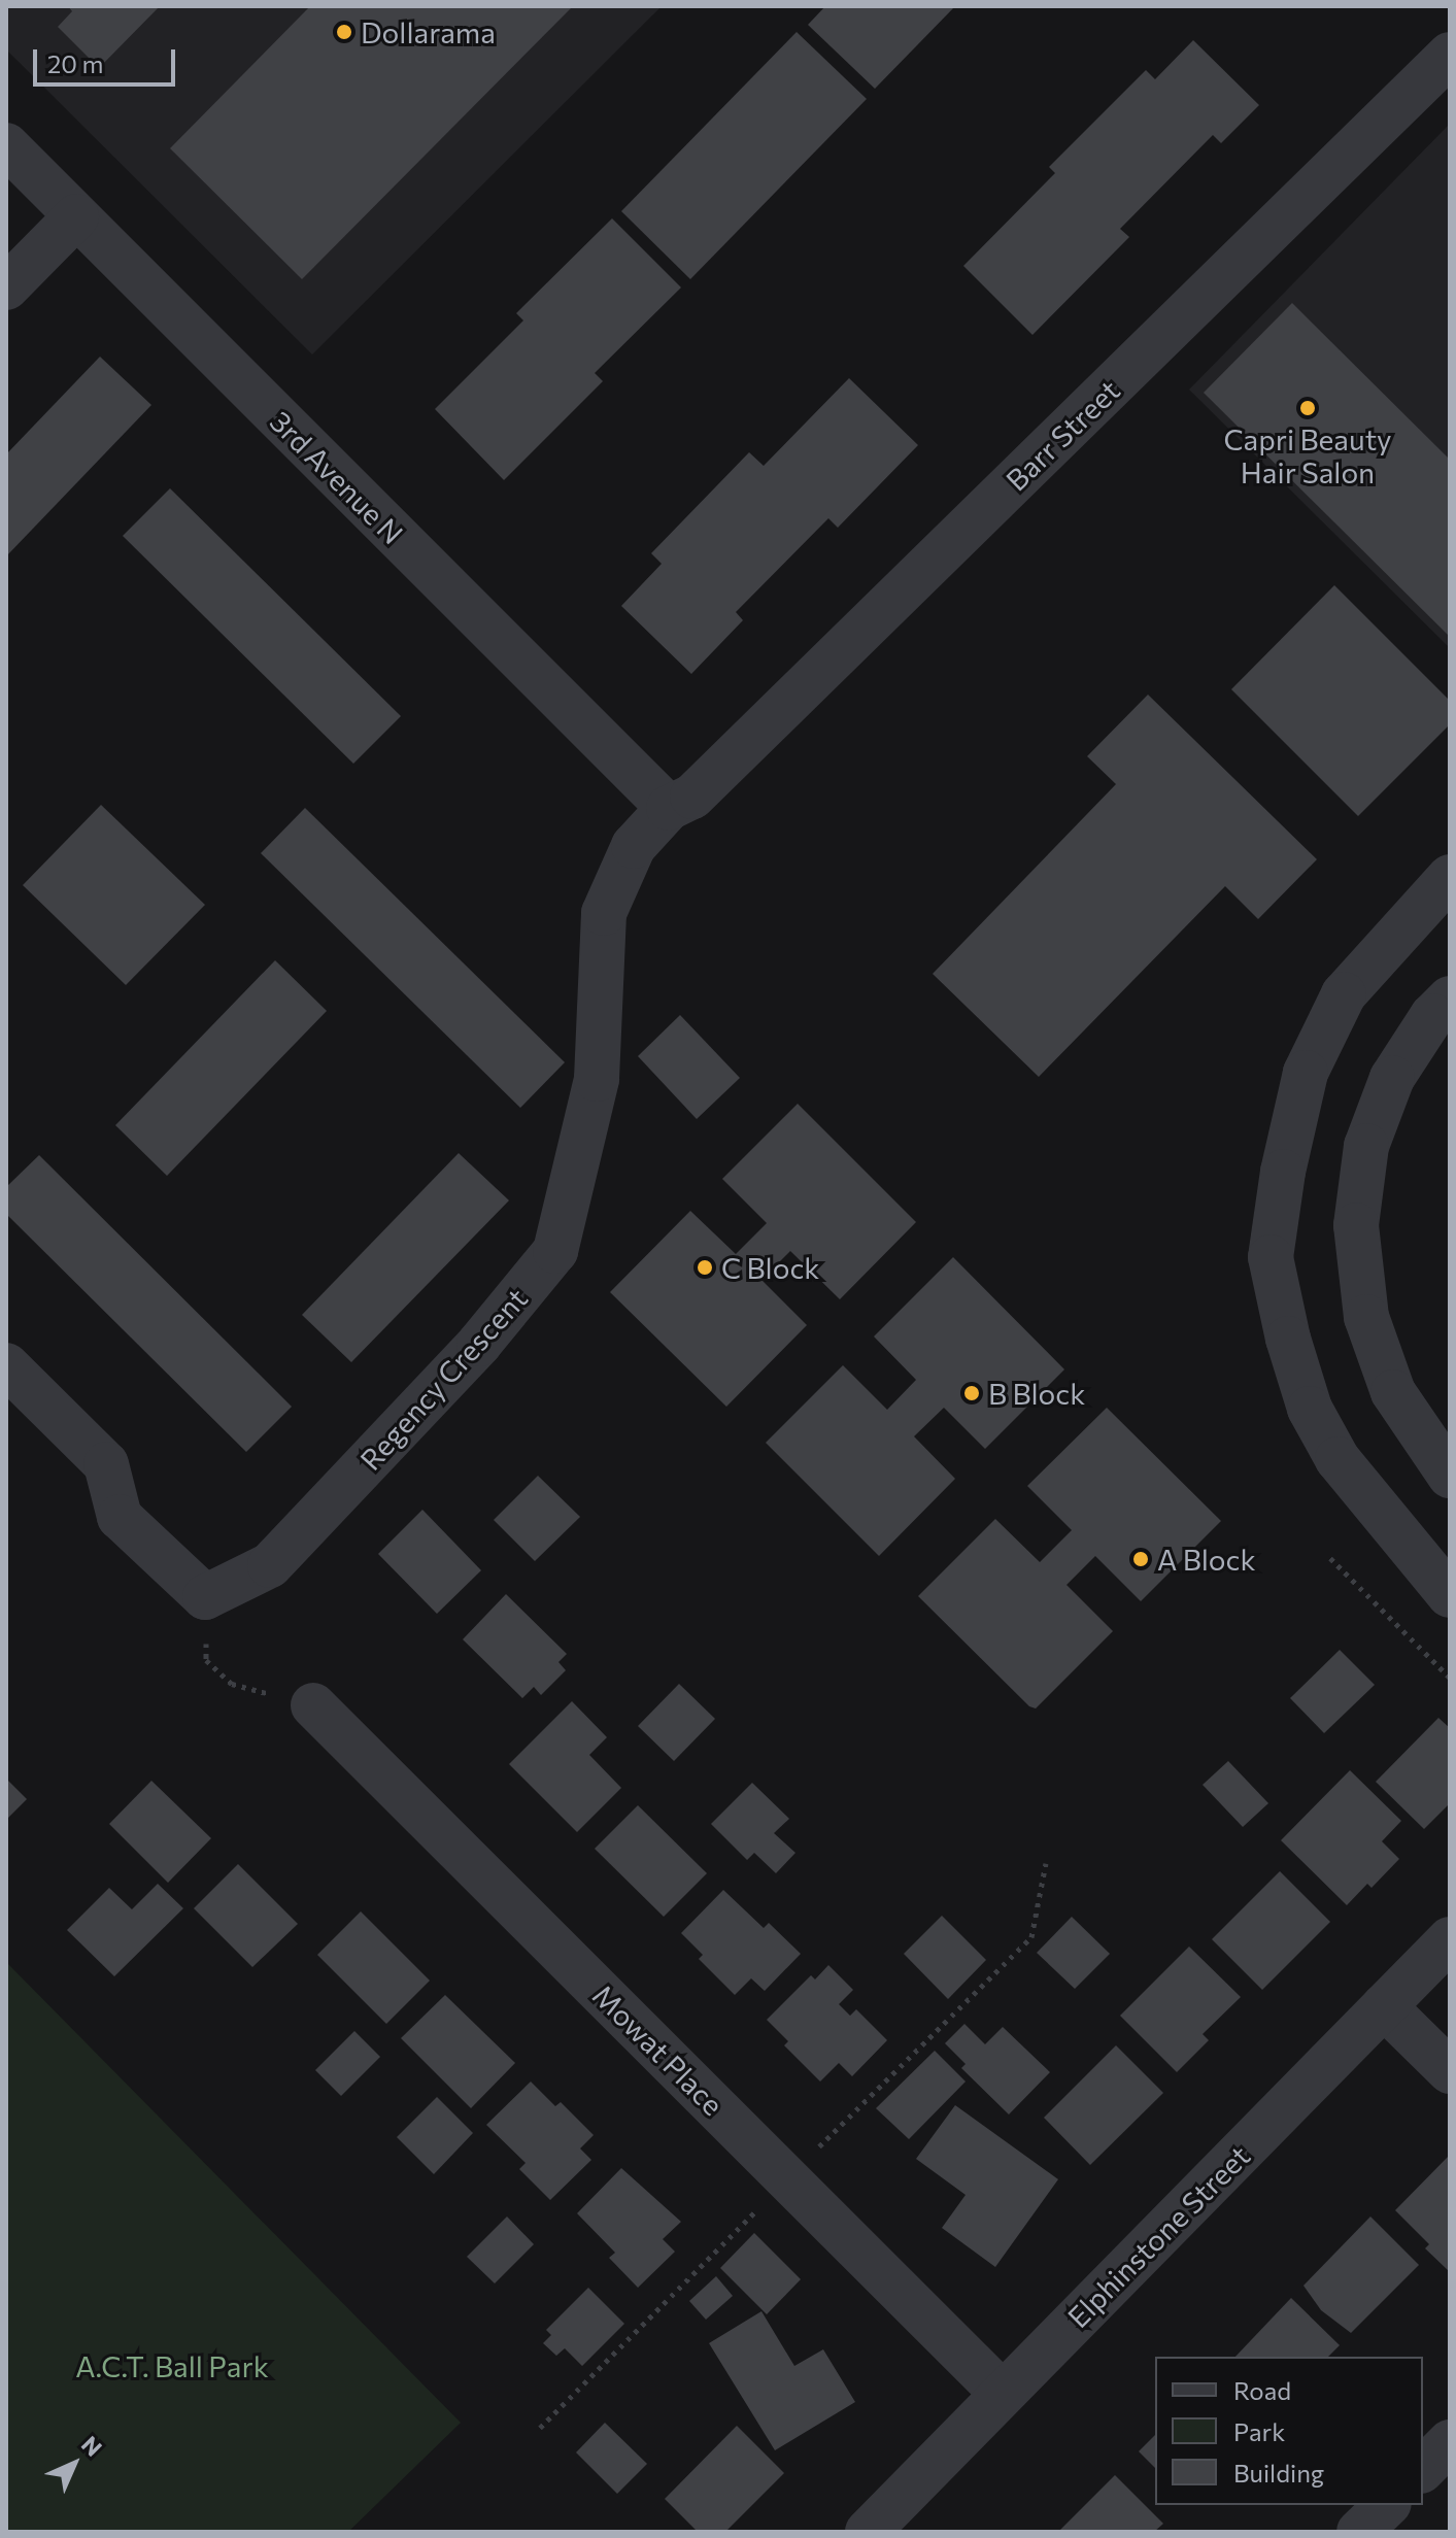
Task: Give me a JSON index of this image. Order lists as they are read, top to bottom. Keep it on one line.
{"streets":{"street":["Barr Street","3rd Avenue N","Regency Crescent","Mowat Place","Elphinstone Street"]},"crossings":[["Barr Street","3rd Avenue N"],["Barr Street","Regency Crescent"],["3rd Avenue N","Regency Crescent"],["Mowat Place","Elphinstone Street"]],"parks":["A.C.T. Ball Park"],"places":["Dollarama","Capri Beauty Hair Salon","C Block","B Block","A Block"],"legend":["Road","Park","Building"],"scale_bar":"20 m","north":"top right"}
